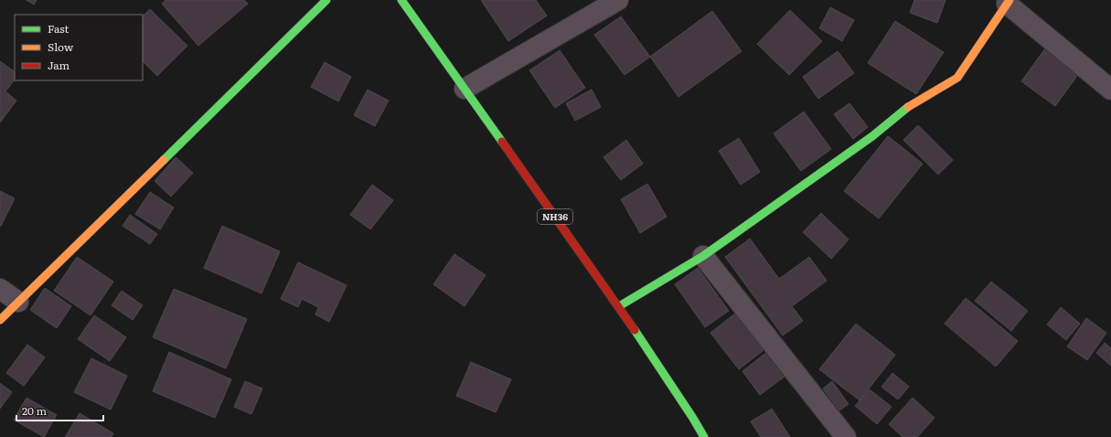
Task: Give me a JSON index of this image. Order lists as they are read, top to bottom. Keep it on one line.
{"streets":{"main road":["NH36"]},"legend":["Fast","Slow","Jam"],"scale_bar":"20 m"}
